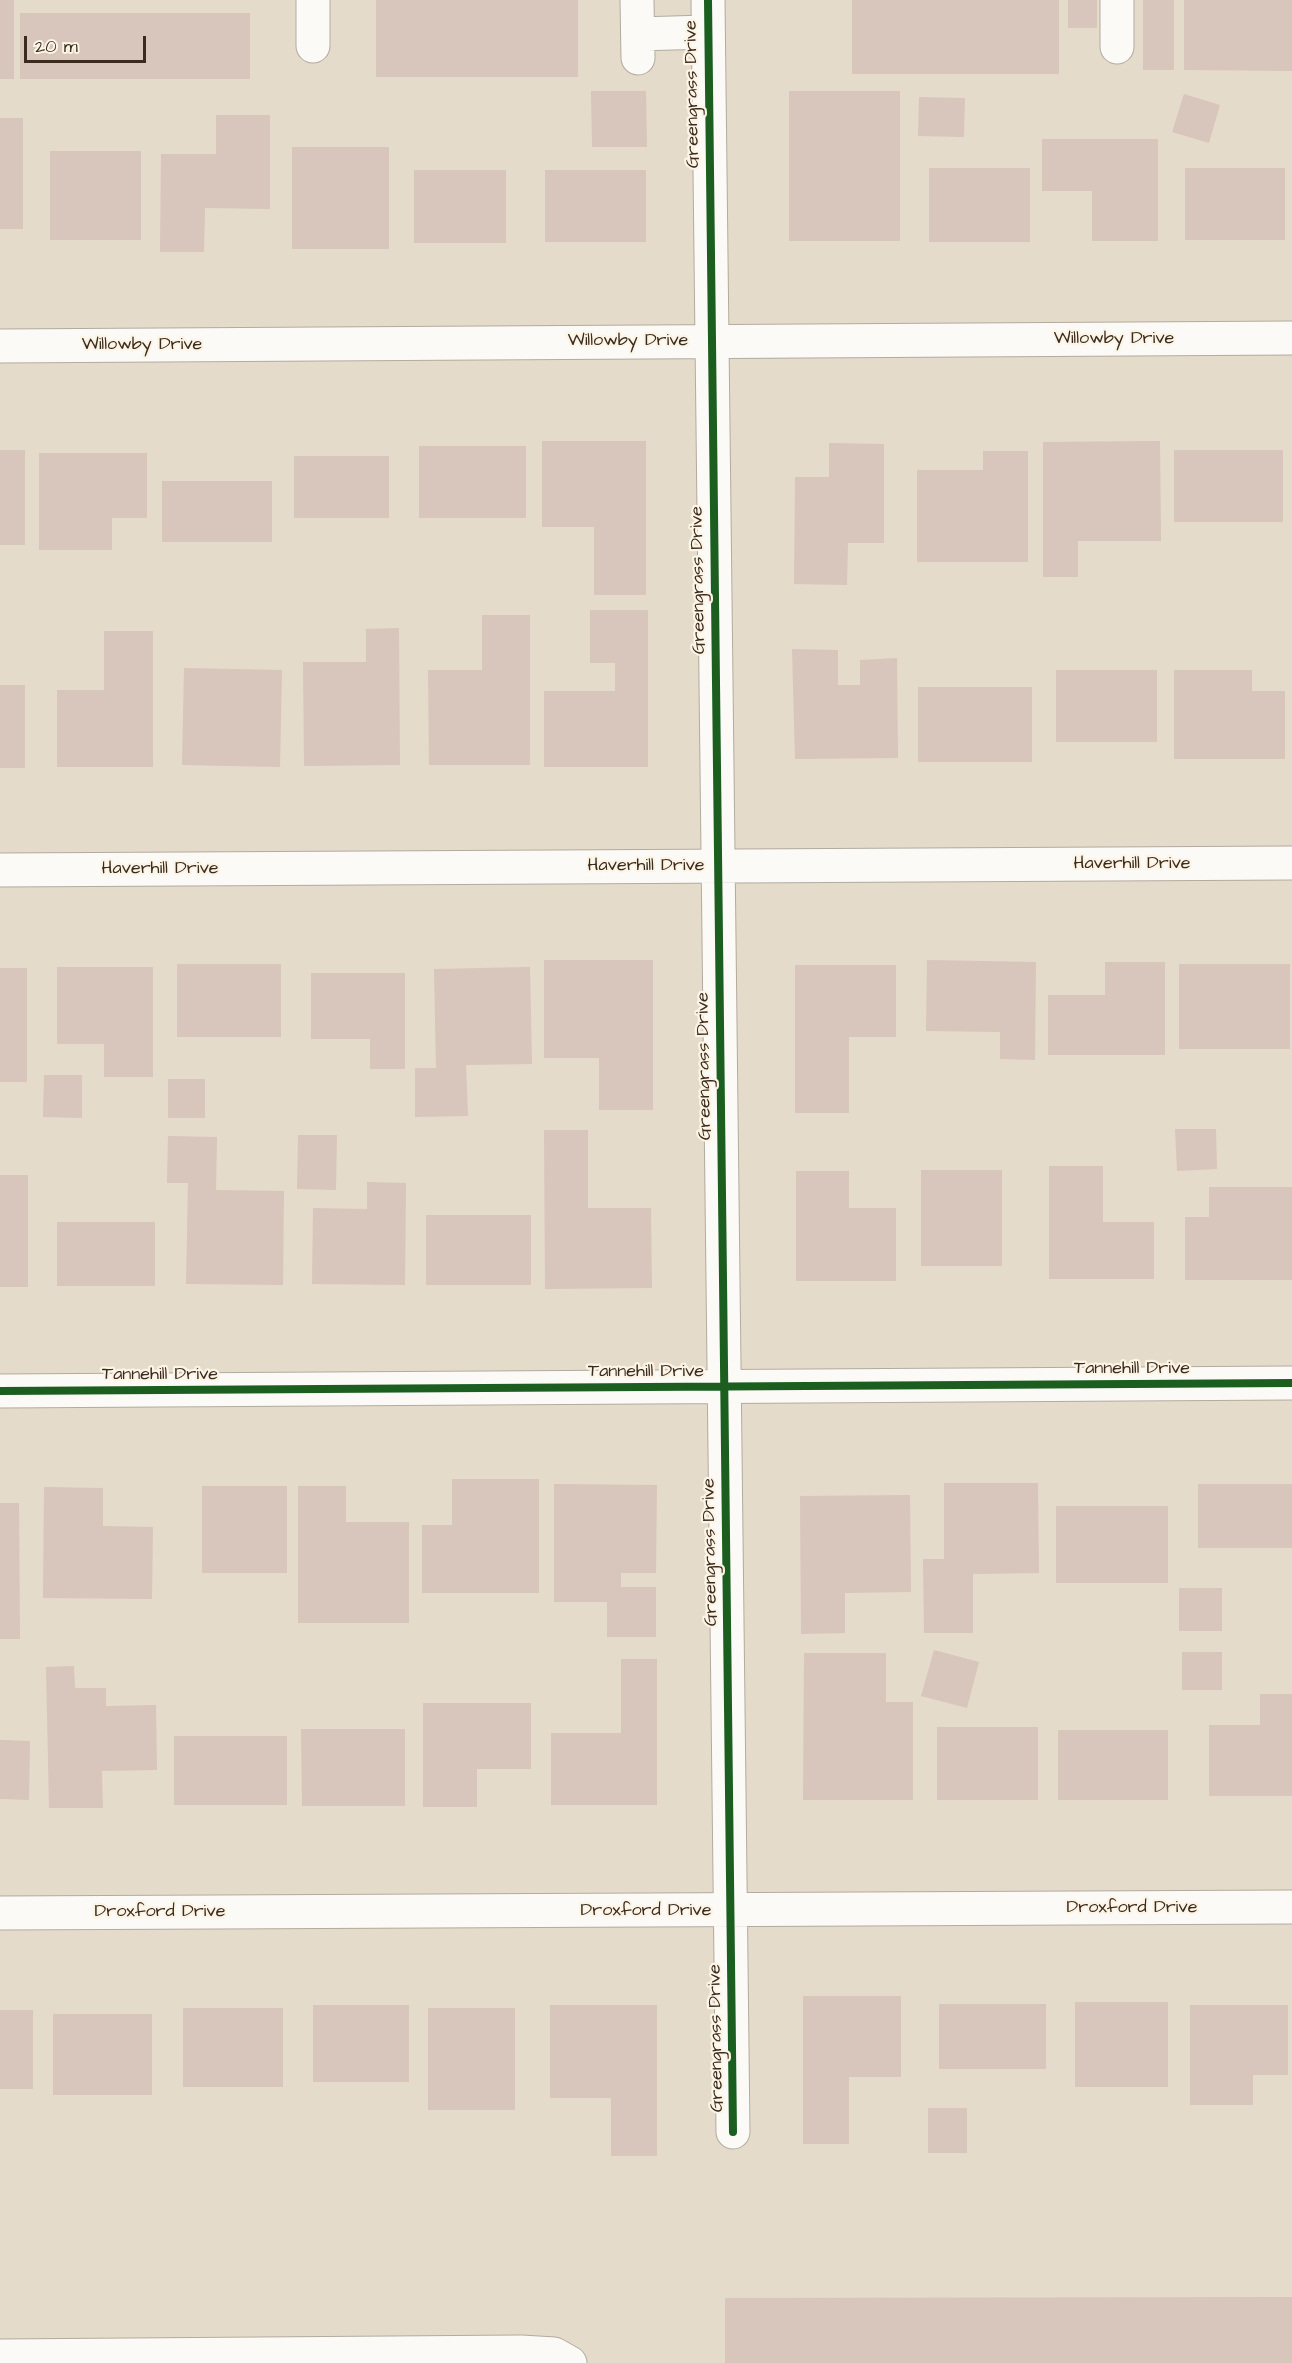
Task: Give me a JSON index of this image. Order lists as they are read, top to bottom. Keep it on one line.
{"streets":{"street":["Greengrass Drive","Willowby Drive","Haverhill Drive","Tannehill Drive","Droxford Drive"]},"crossings":[["Greengrass Drive","Willowby Drive"],["Greengrass Drive","Haverhill Drive"],["Greengrass Drive","Tannehill Drive"],["Greengrass Drive","Droxford Drive"]],"scale_bar":"20 m"}
